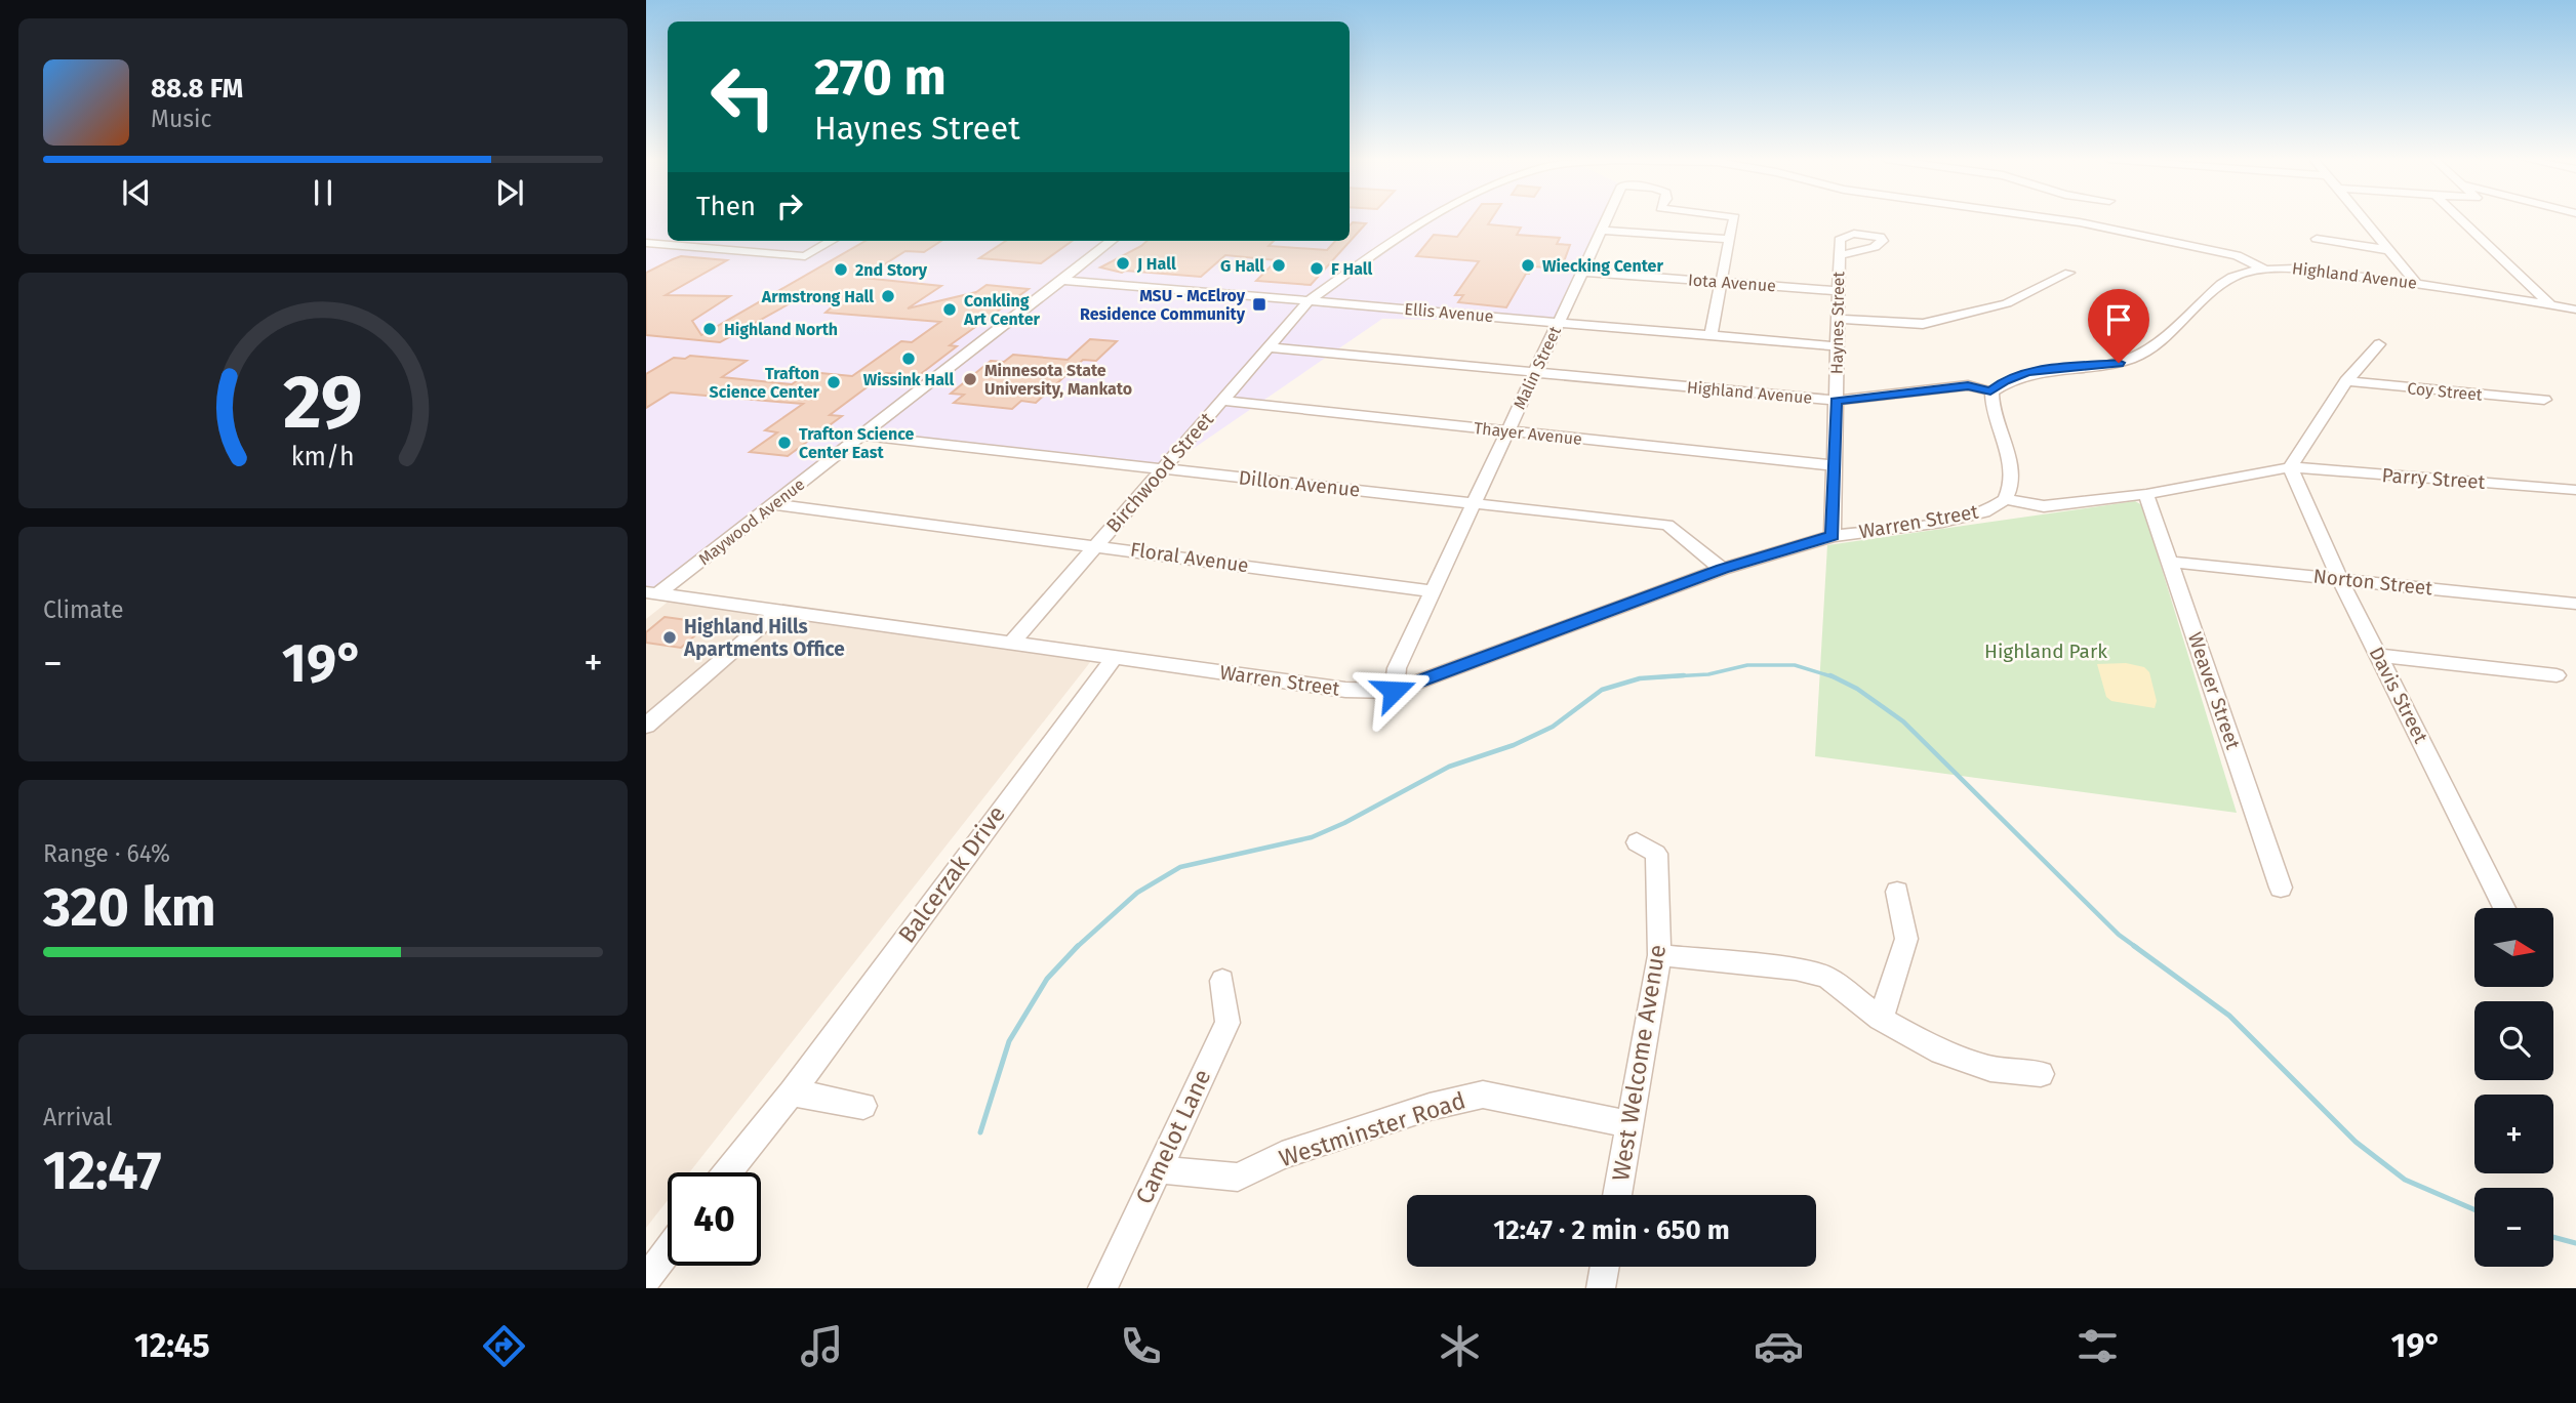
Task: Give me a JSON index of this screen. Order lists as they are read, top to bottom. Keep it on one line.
{"streets":{"street":["Highland Avenue","Iota Avenue","Ellis Avenue","Haynes Street","Malin Street","Coy Street","Thayer Avenue","Birchwood Street","Parry Street","Dillon Avenue","Maywood Avenue","Warren Street","Floral Avenue","Norton Street","Weaver Street","Davis Street","Balcerzak Drive","West Welcome Avenue","Westminster Road","Camelot Lane"]},"crossings":[["Highland Avenue","Haynes Street"],["Highland Avenue","Malin Street"],["Highland Avenue","Birchwood Street"],["Iota Avenue","Haynes Street"],["Iota Avenue","Malin Street"],["Ellis Avenue","Haynes Street"],["Ellis Avenue","Malin Street"],["Ellis Avenue","Birchwood Street"],["Ellis Avenue","Maywood Avenue"],["Haynes Street","Thayer Avenue"],["Haynes Street","Warren Street"],["Malin Street","Thayer Avenue"],["Malin Street","Dillon Avenue"],["Malin Street","Warren Street"],["Malin Street","Floral Avenue"],["Thayer Avenue","Birchwood Street"],["Birchwood Street","Dillon Avenue"],["Birchwood Street","Warren Street"],["Birchwood Street","Floral Avenue"],["Parry Street","Warren Street"],["Parry Street","Davis Street"],["Dillon Avenue","Maywood Avenue"],["Dillon Avenue","Warren Street"],["Maywood Avenue","Warren Street"],["Maywood Avenue","Floral Avenue"],["Warren Street","Weaver Street"],["Warren Street","Davis Street"],["Warren Street","Balcerzak Drive"],["Norton Street","Weaver Street"],["Norton Street","Davis Street"],["West Welcome Avenue","Westminster Road"],["Westminster Road","Camelot Lane"]],"parks":["Highland Park"],"places":{"other":["J Hall","G Hall","Wiecking Center","F Hall","2nd Story","Armstrong Hall","Conkling Art Center","Highland North","Wissink Hall","Minnesota State University, Mankato","Trafton Science Center","Trafton Science Center East","Highland Hills Apartments Office"],"transit":["MSU - McElroy Residence Community"]},"north":"right","page":{"turn":["270 m","Haynes Street"],"song":["88.8 FM","Music"],"then":"Then","tile":["Climate",["Range · 64%","320 km"],["Arrival","12:47"]],"heat":["−","19°","+"],"map_buttons":["+","−"],"limit":"40","trip":"12:47 · 2 min · 650 m","tabs":["12:45","19°"],"gauge":["29","km/h"]}}
